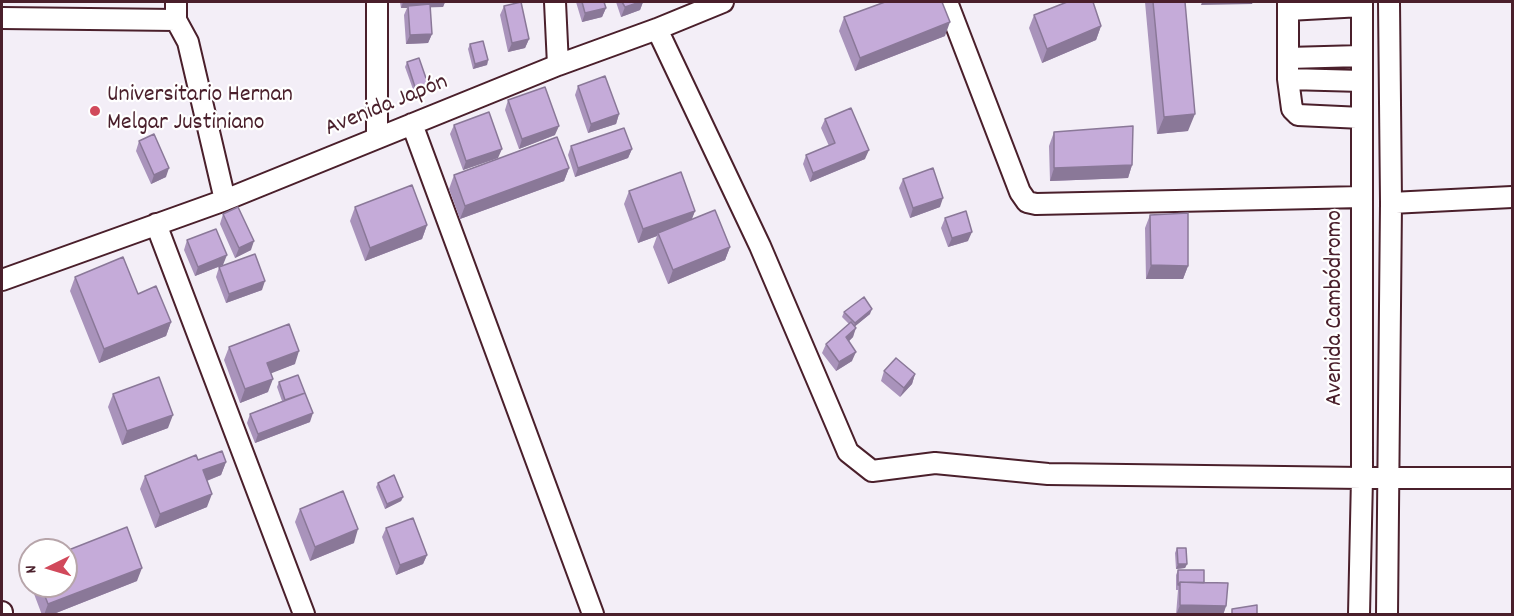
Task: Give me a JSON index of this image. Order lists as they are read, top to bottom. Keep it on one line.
{"streets":{"street":["Avenida Japón","Avenida Cambódromo"]},"places":["Universitario Hernan Melgar Justiniano"],"north":"left"}
